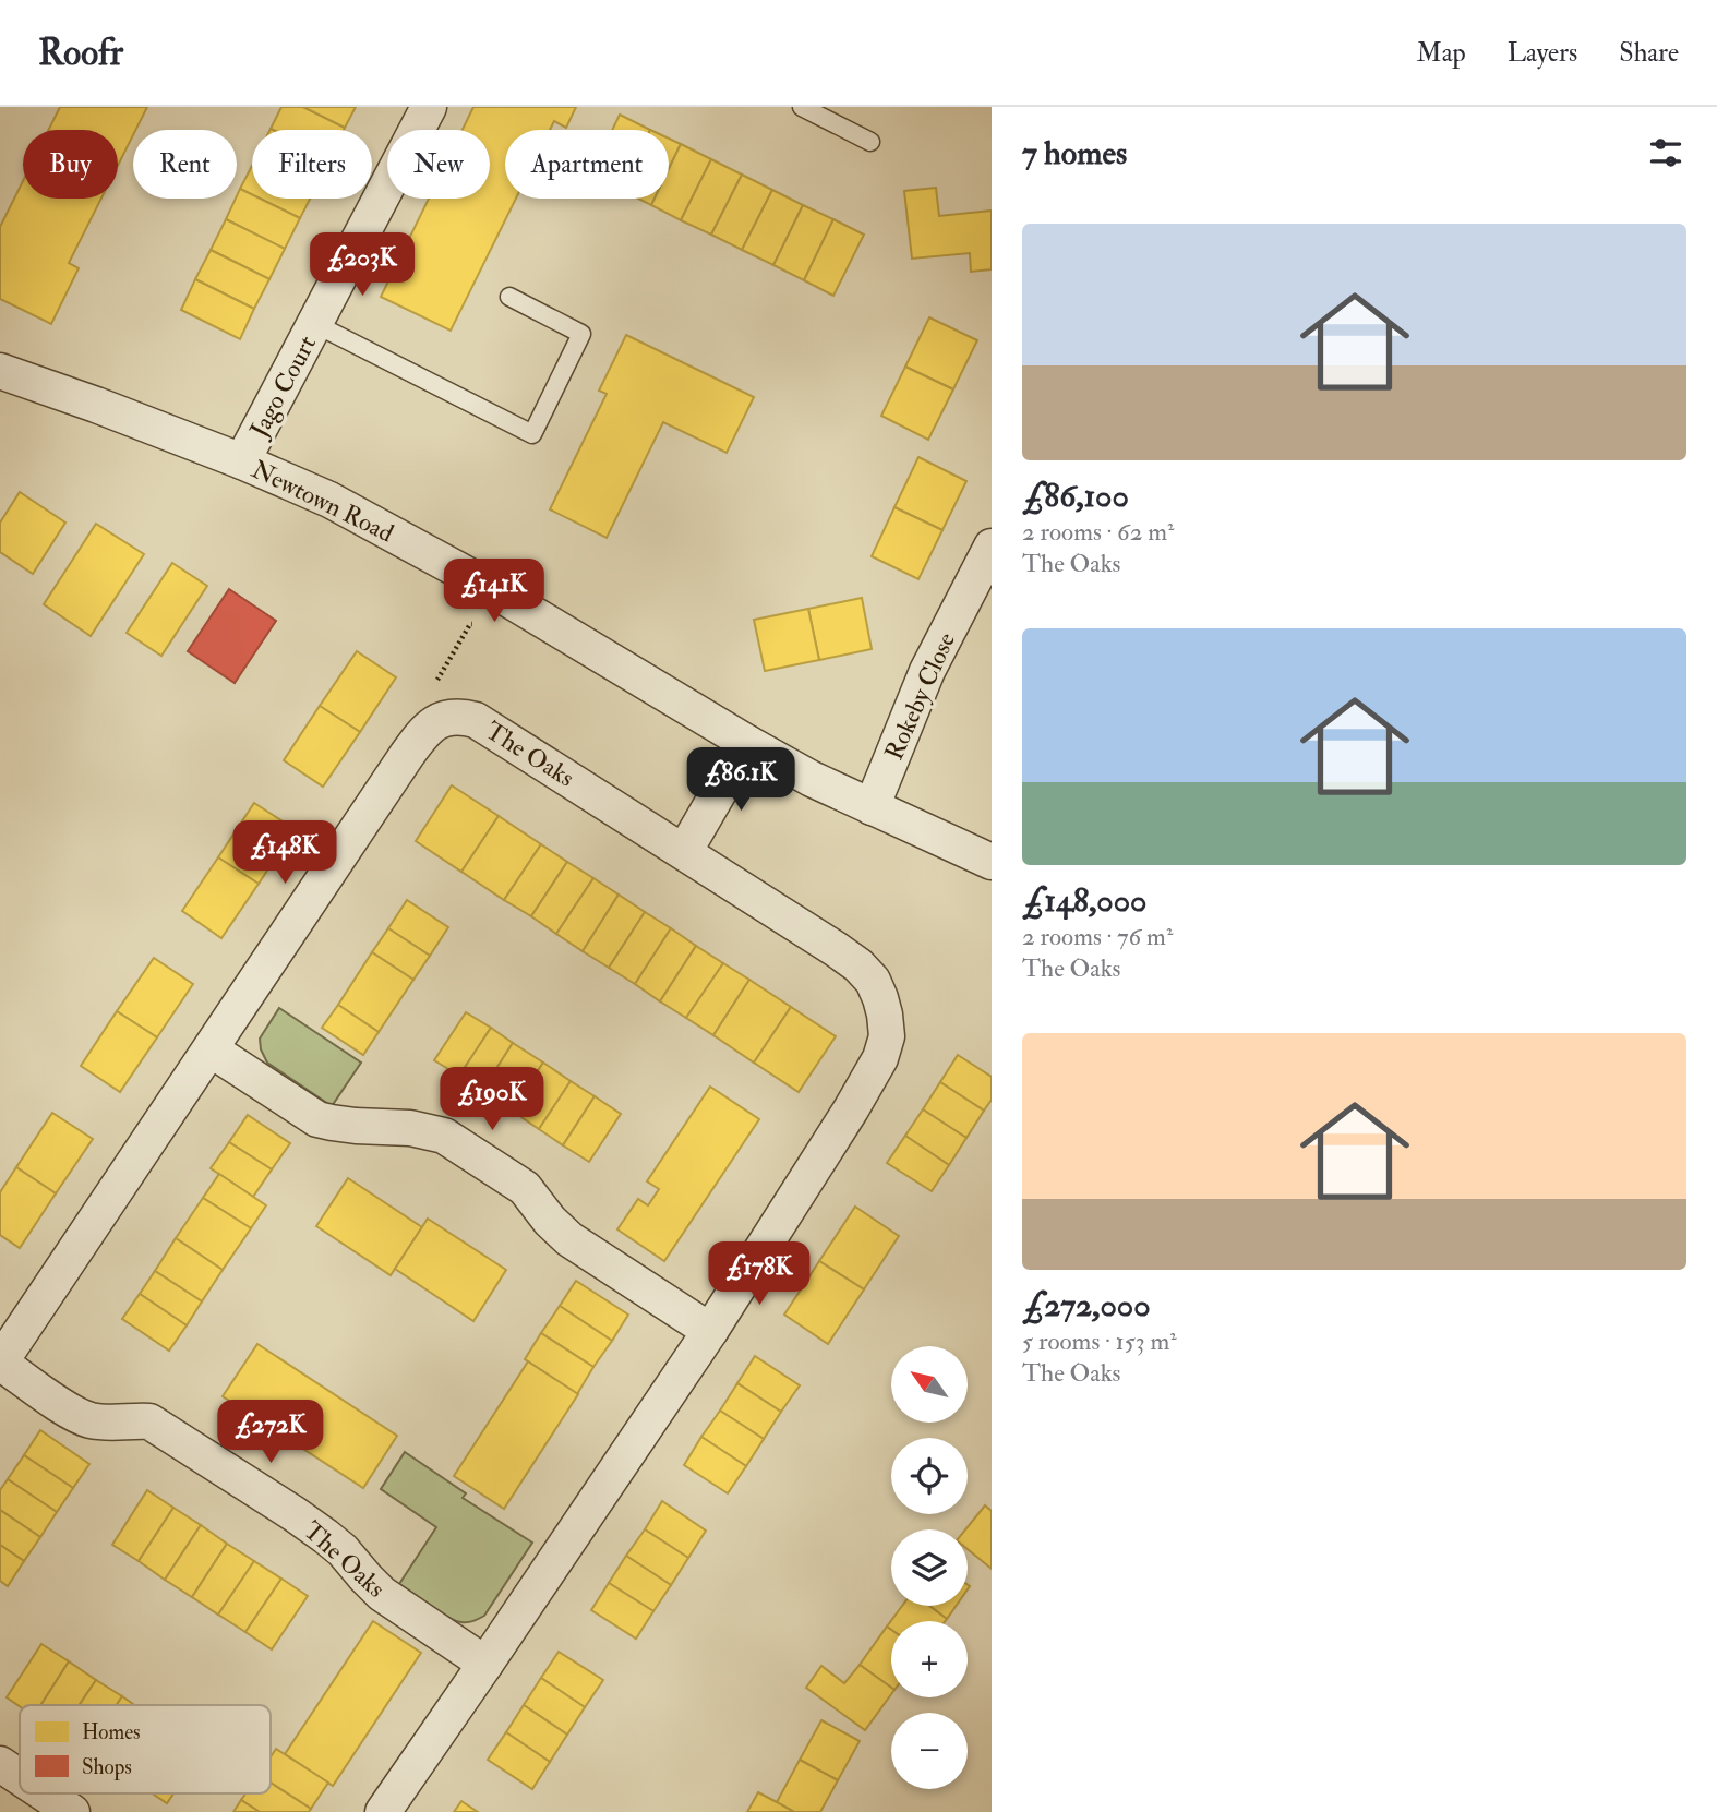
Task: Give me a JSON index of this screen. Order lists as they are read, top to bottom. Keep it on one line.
{"streets":{"street":["Jago Court","Newtown Road","Rokeby Close","The Oaks"]},"crossings":[["Jago Court","Newtown Road"],["Newtown Road","Rokeby Close"]],"legend":["Homes","Shops"],"north":"top left","page":{"header":"Roofr","nav":["Map","Layers","Share"],"heading":"7 homes","chip":["Buy","Rent","Filters","New","Apartment"],"list":[{"name":"£86,100","note":"2 rooms · 62 m² · The Oaks"},{"name":"£148,000","note":"2 rooms · 76 m² · The Oaks"},{"name":"£272,000","note":"5 rooms · 153 m² · The Oaks"}],"price":["£203K","£141K","£86.1K","£148K","£190K","£178K","£272K"],"map_buttons":["+","−"]}}
